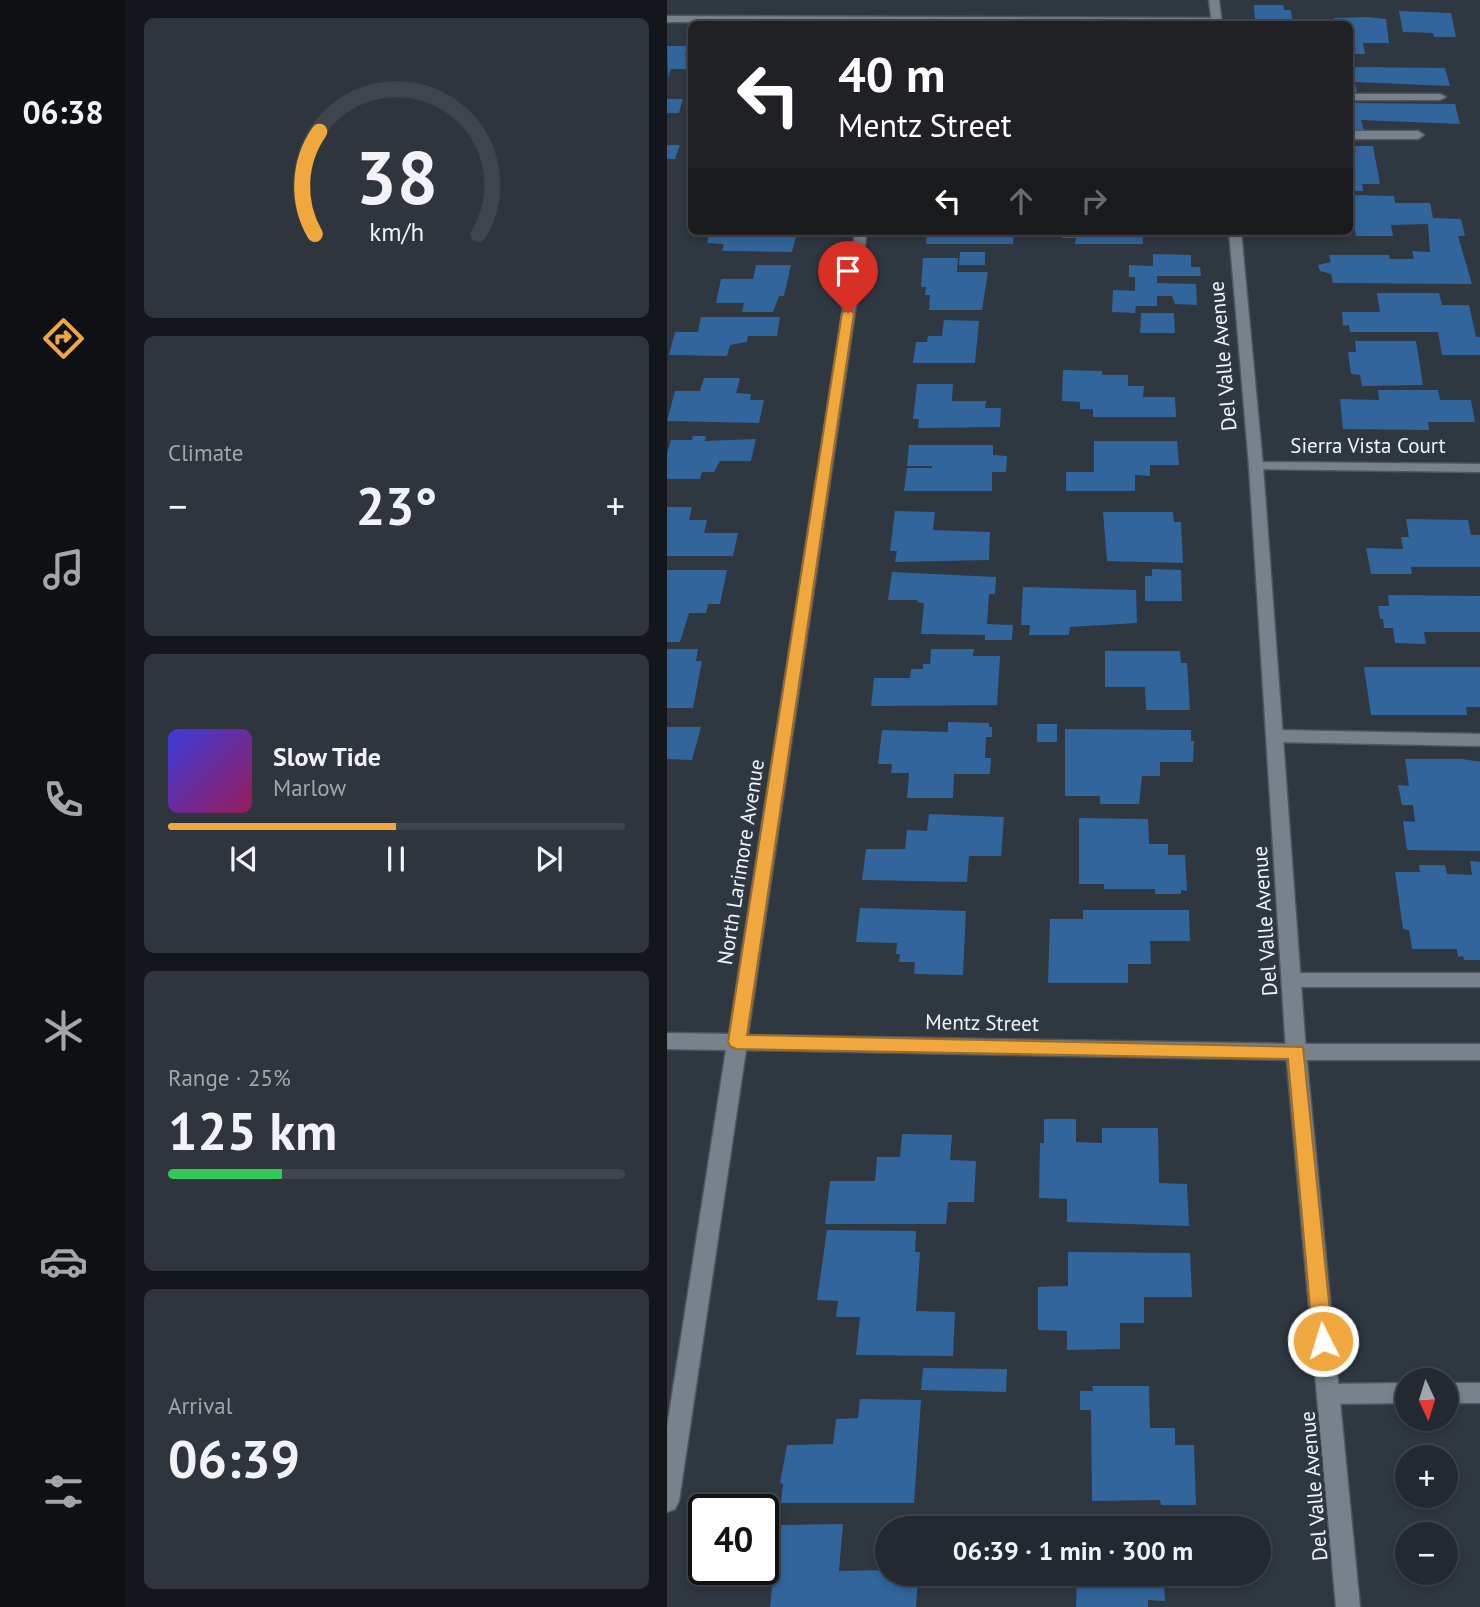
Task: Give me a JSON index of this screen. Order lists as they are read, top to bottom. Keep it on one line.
{"streets":{"street":["Del Valle Avenue","Sierra Vista Court","North Larimore Avenue","Mentz Street"]},"crossings":[["Del Valle Avenue","Sierra Vista Court"],["Del Valle Avenue","Mentz Street"],["North Larimore Avenue","Mentz Street"]],"north":"bottom","page":{"tabs":"06:38","turn":["40 m","Mentz Street"],"tile":["Climate",["Range · 25%","125 km"],["Arrival","06:39"]],"heat":["−","23°","+"],"song":["Slow Tide","Marlow"],"map_buttons":["+","−"],"limit":"40","trip":"06:39 · 1 min · 300 m","gauge":["38","km/h"]}}
